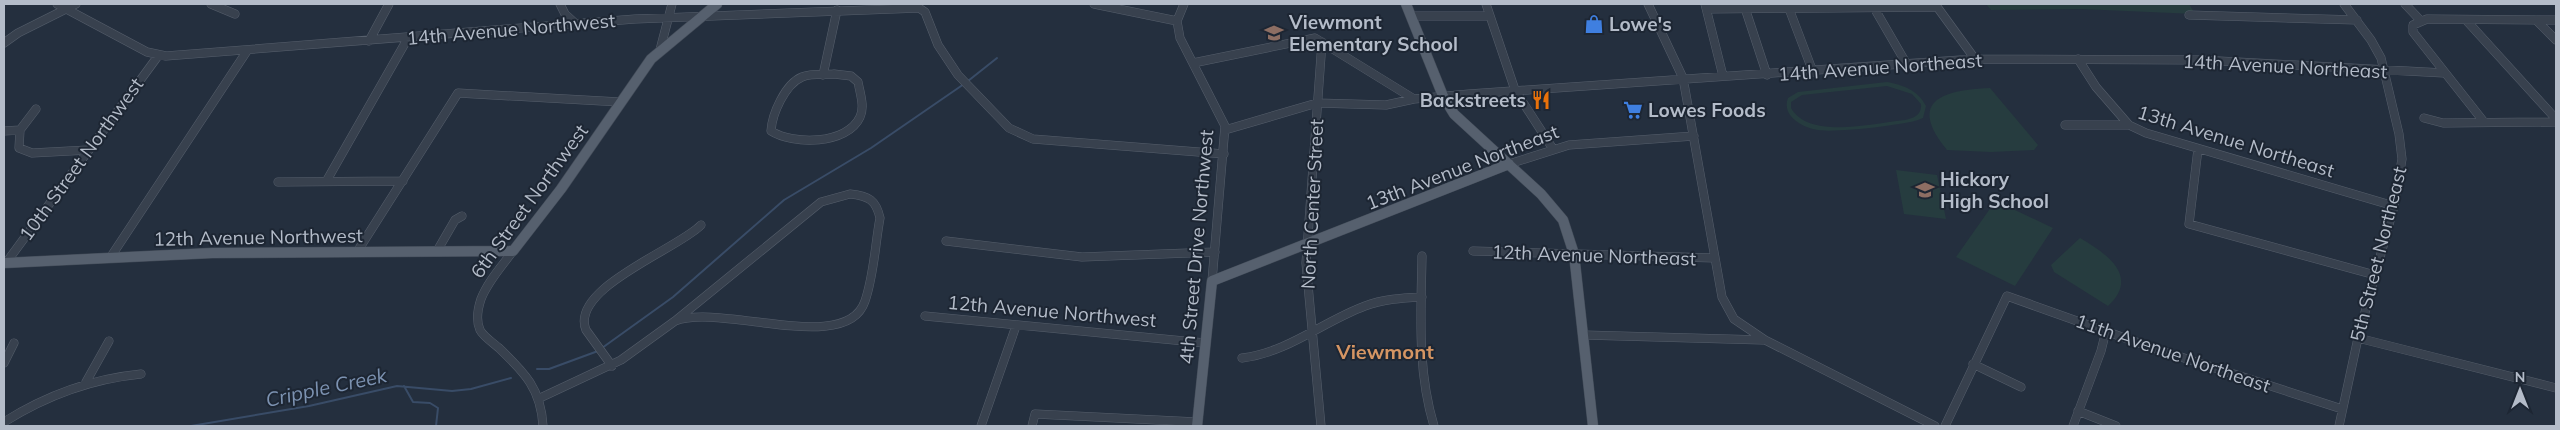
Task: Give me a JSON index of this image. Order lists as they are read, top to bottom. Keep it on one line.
{"streets":{"main road":["13th Avenue Northeast","6th Street Northwest","12th Avenue Northwest","4th Street Drive Northwest"],"street":["14th Avenue Northwest","14th Avenue Northeast","10th Street Northwest","North Center Street","5th Street Northeast","12th Avenue Northeast","11th Avenue Northeast"]},"crossings":[["14th Avenue Northwest","10th Street Northwest"],["14th Avenue Northwest","6th Street Northwest"],["14th Avenue Northwest","4th Street Drive Northwest"],["14th Avenue Northeast","North Center Street"],["14th Avenue Northeast","5th Street Northeast"],["13th Avenue Northeast","North Center Street"],["13th Avenue Northeast","4th Street Drive Northwest"],["13th Avenue Northeast","5th Street Northeast"],["10th Street Northwest","12th Avenue Northwest"],["6th Street Northwest","12th Avenue Northwest"],["12th Avenue Northwest","4th Street Drive Northwest"],["5th Street Northeast","11th Avenue Northeast"]],"districts":["Viewmont"],"water":["Cripple Creek"],"places":{"shop":["Lowe's"],"school or university":["Viewmont Elementary School","Hickory High School"],"restaurant":["Backstreets"],"supermarket":["Lowes Foods"]},"north":"top"}
